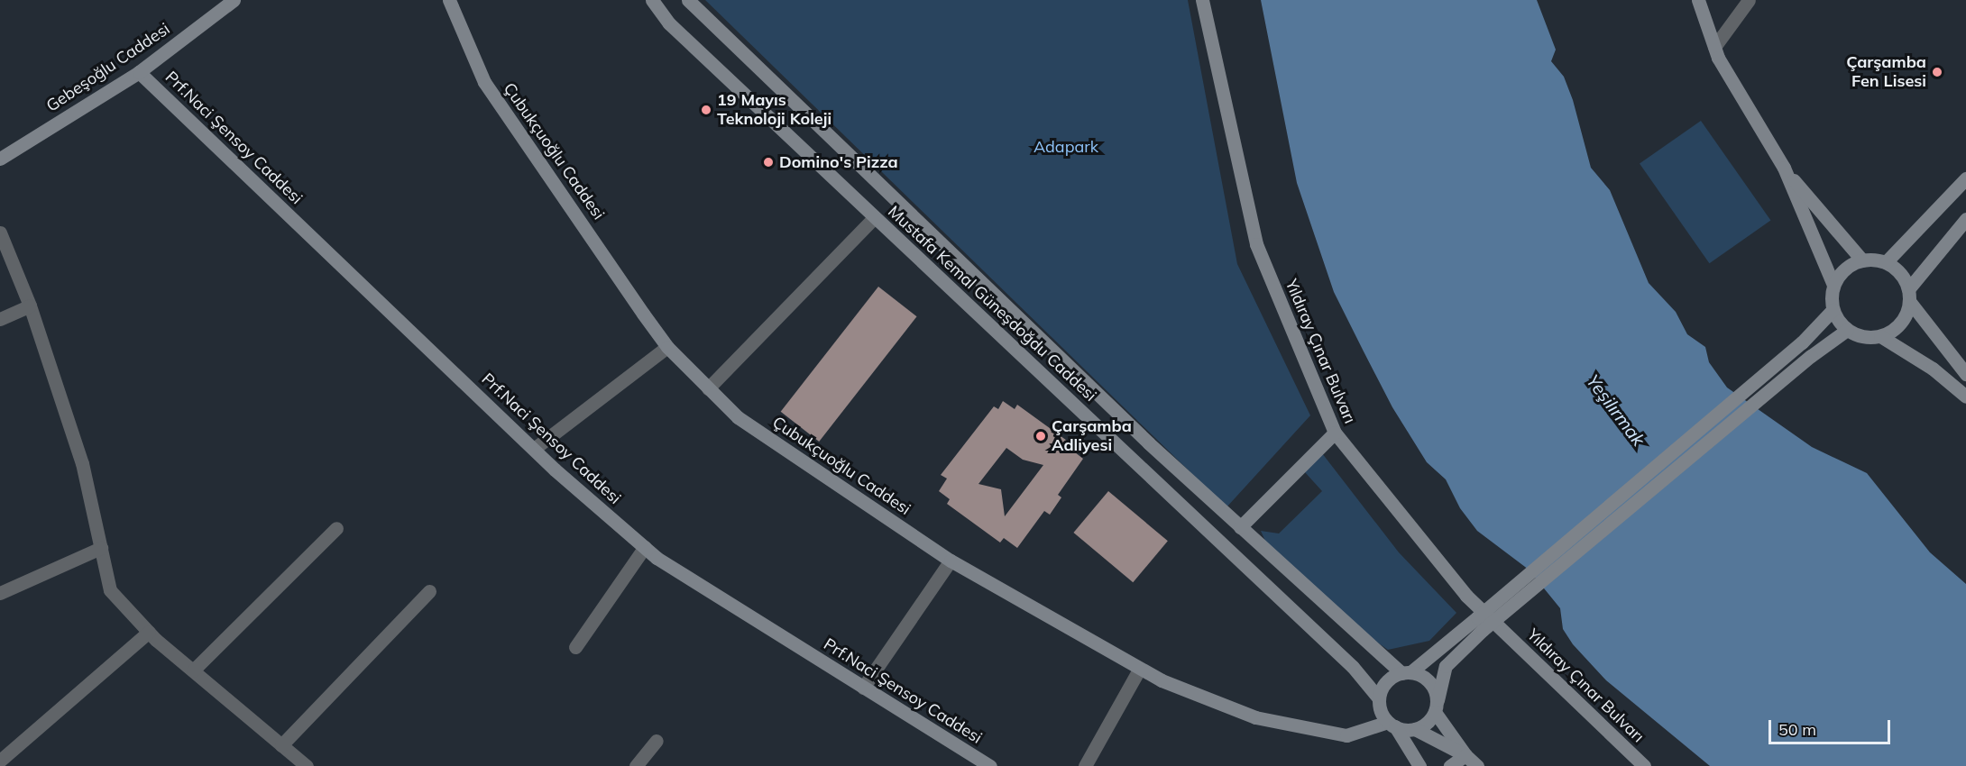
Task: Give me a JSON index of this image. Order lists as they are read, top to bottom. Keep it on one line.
{"streets":{"main road":["Gebeşoğlu Caddesi","Prf.Naci Şensoy Caddesi","Çubukçuoğlu Caddesi","Mustafa Kemal Güneşdoğdu Caddesi","Yıldıray Çınar Bulvarı"]},"crossings":[["Gebeşoğlu Caddesi","Prf.Naci Şensoy Caddesi"],["Çubukçuoğlu Caddesi","Mustafa Kemal Güneşdoğdu Caddesi"]],"water":["Yeşilırmak"],"parks":["Adapark"],"places":["Çarşamba Fen Lisesi","19 Mayıs Teknoloji Koleji","Domino's Pizza","Çarşamba Adliyesi"],"scale_bar":"50 m"}
